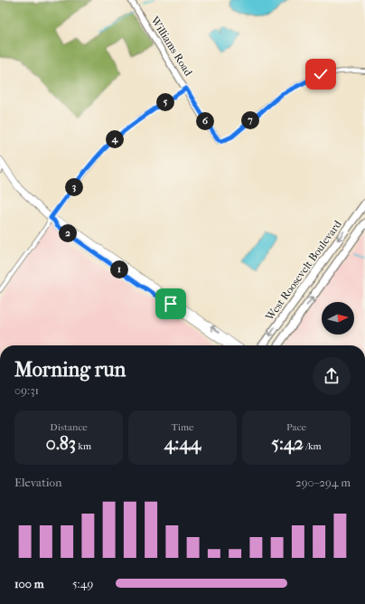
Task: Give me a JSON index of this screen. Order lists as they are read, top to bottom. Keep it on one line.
{"streets":{"highway":["West Roosevelt Boulevard"],"street":["Williams Road"]},"north":"right","page":{"pins":["5","7","6","4","3","2","1"],"heading":["Morning run","09:31"],"stats":[["Distance","0.83 km"],["Time","4:44"],["Pace","5:42 /km"]],"chart":["Elevation","290–294 m"],"list":[{"name":"100 m","note":"5:49"}]}}
